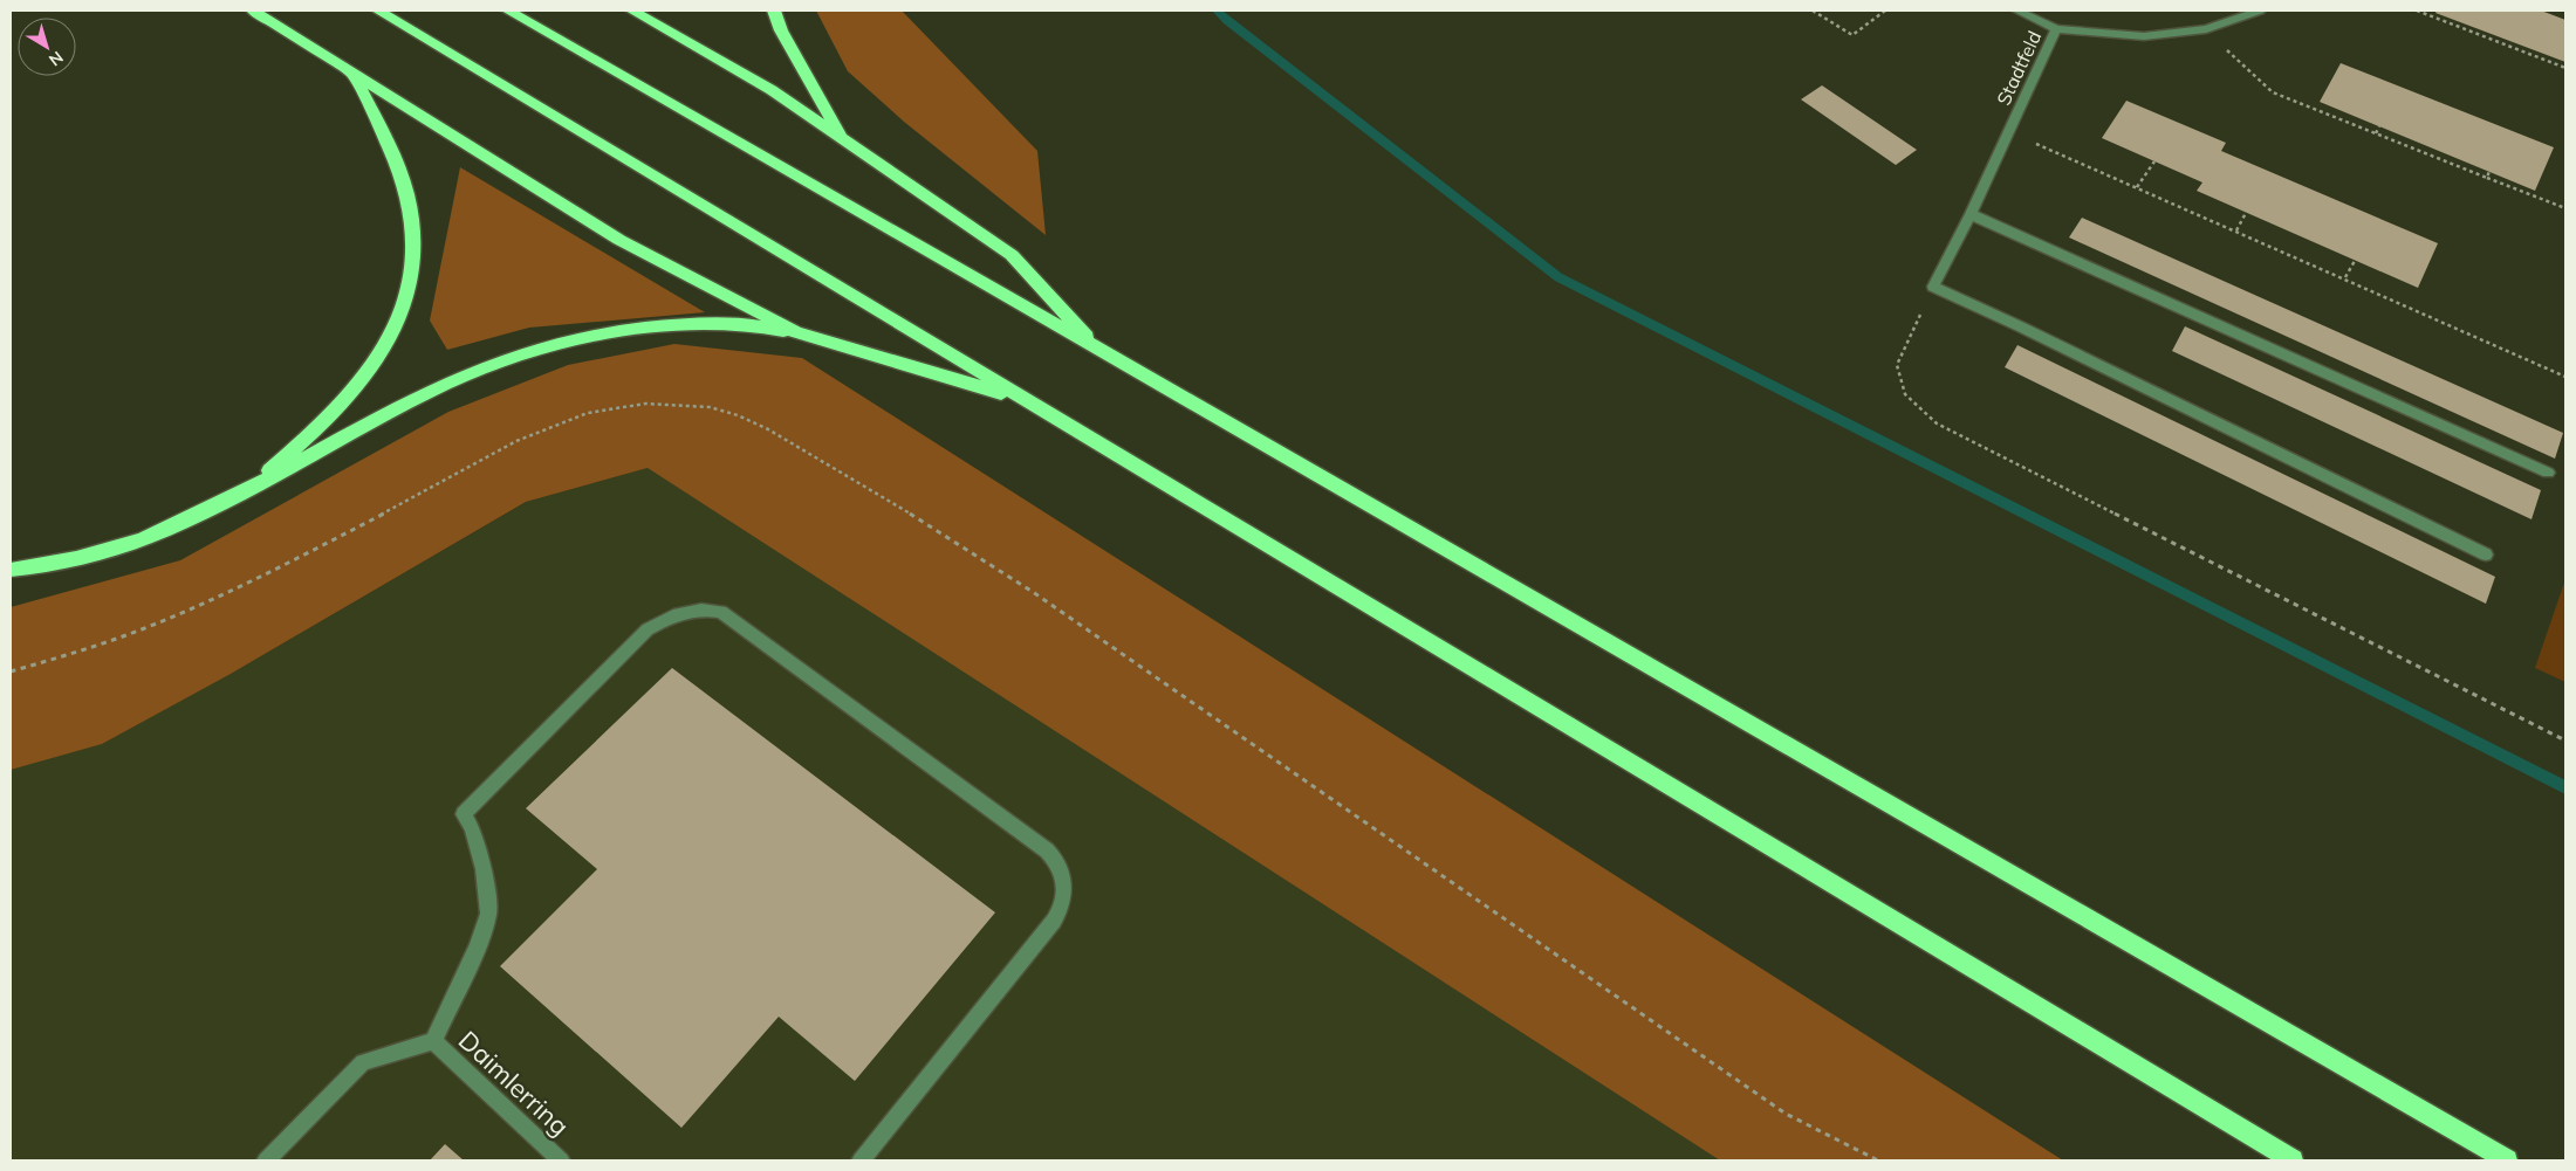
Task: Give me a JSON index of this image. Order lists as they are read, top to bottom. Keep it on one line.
{"streets":{"street":["Stadtfeld","Daimlerring"]},"north":"bottom right"}
